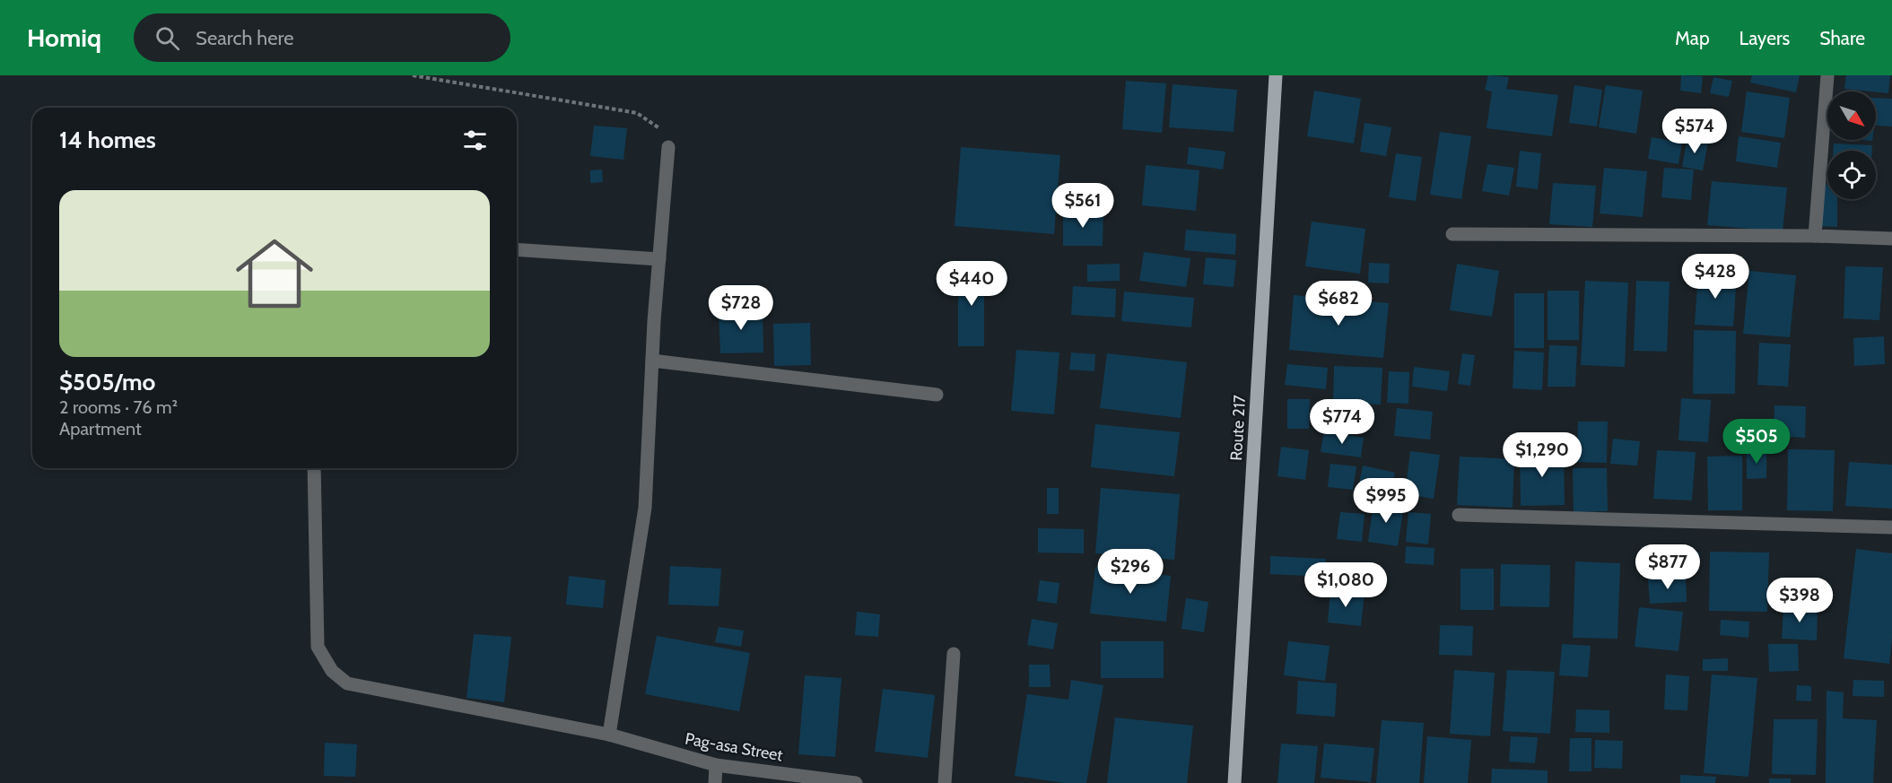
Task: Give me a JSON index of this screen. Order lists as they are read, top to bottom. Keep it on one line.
{"streets":{"main road":["Route 217"],"street":["Pag-asa Street"]},"north":"bottom right","page":{"header":"Homiq","search":"Search here","nav":["Map","Layers","Share"],"heading":"14 homes","price":["$574","$561","$428","$440","$682","$728","$774","$505","$1,290","$995","$877","$296","$1,080","$398"],"list":[{"name":"$505/mo","note":"2 rooms · 76 m² · Apartment"}]}}
